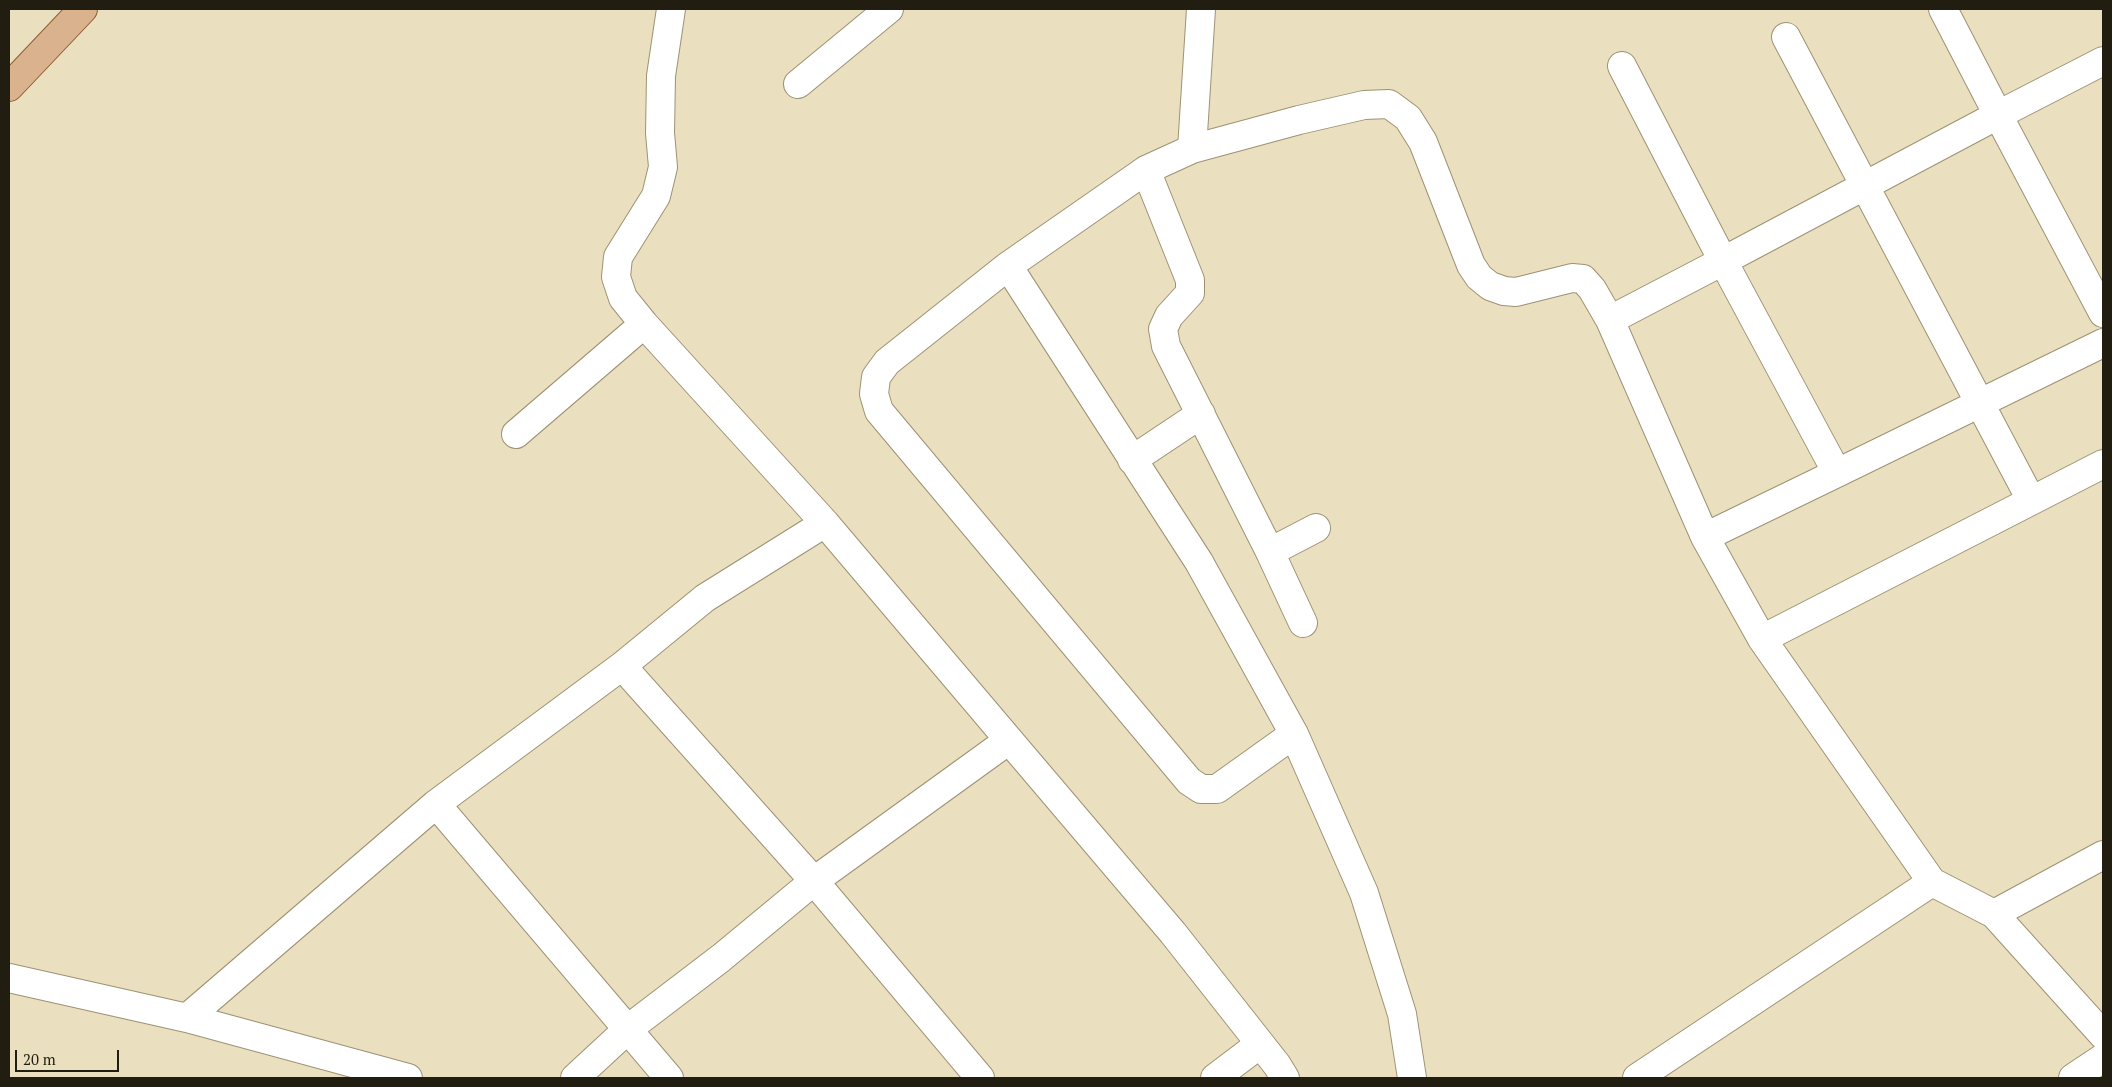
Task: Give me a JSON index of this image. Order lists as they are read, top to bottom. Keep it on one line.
{"scale_bar":"20 m"}
